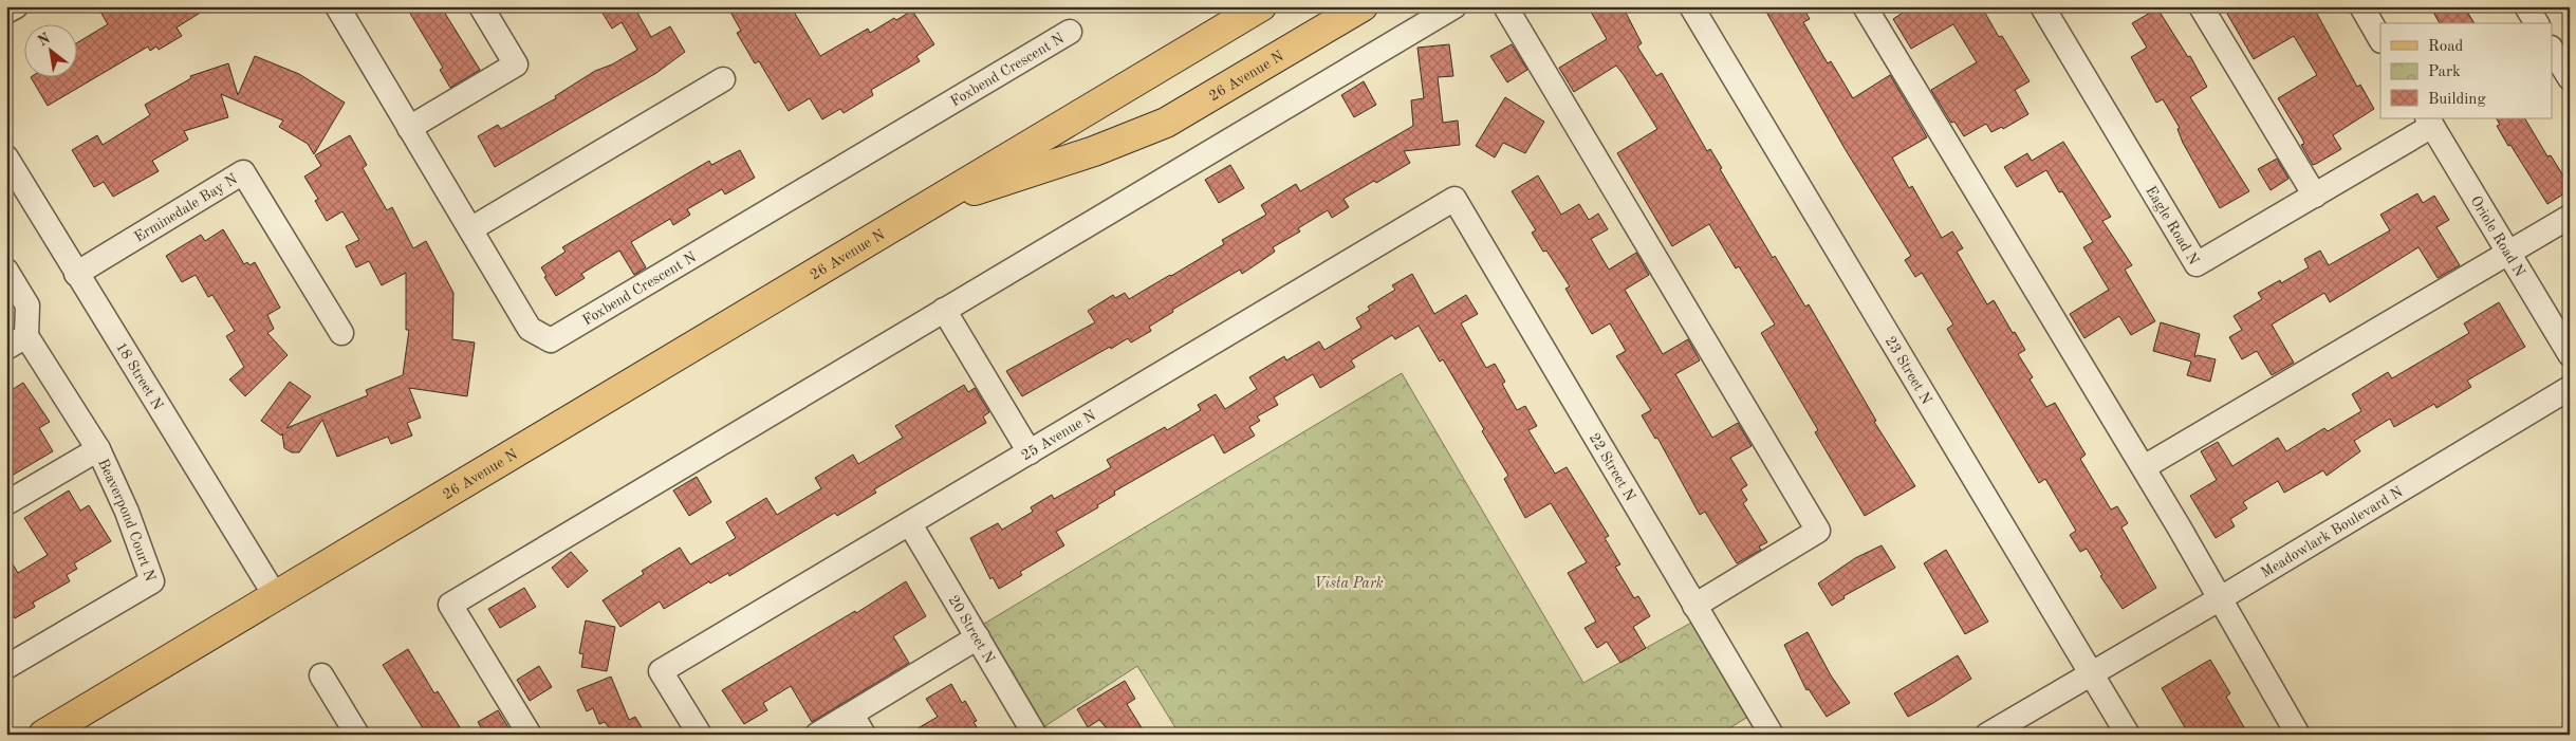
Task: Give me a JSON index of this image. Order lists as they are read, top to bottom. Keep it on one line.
{"streets":{"main road":["26 Avenue N"],"street":["Foxbend Crescent N","Erminedale Bay N","Eagle Road N","Oriole Road N","23 Street N","18 Street N","25 Avenue N","22 Street N","Beaverpond Court N","Meadowlark Boulevard N","20 Street N"]},"crossings":[["26 Avenue N","18 Street N"],["Erminedale Bay N","18 Street N"],["Eagle Road N","Oriole Road N"],["23 Street N","Meadowlark Boulevard N"],["25 Avenue N","22 Street N"],["25 Avenue N","20 Street N"]],"parks":["Vista Park"],"legend":["Road","Park","Building"],"north":"top left"}
